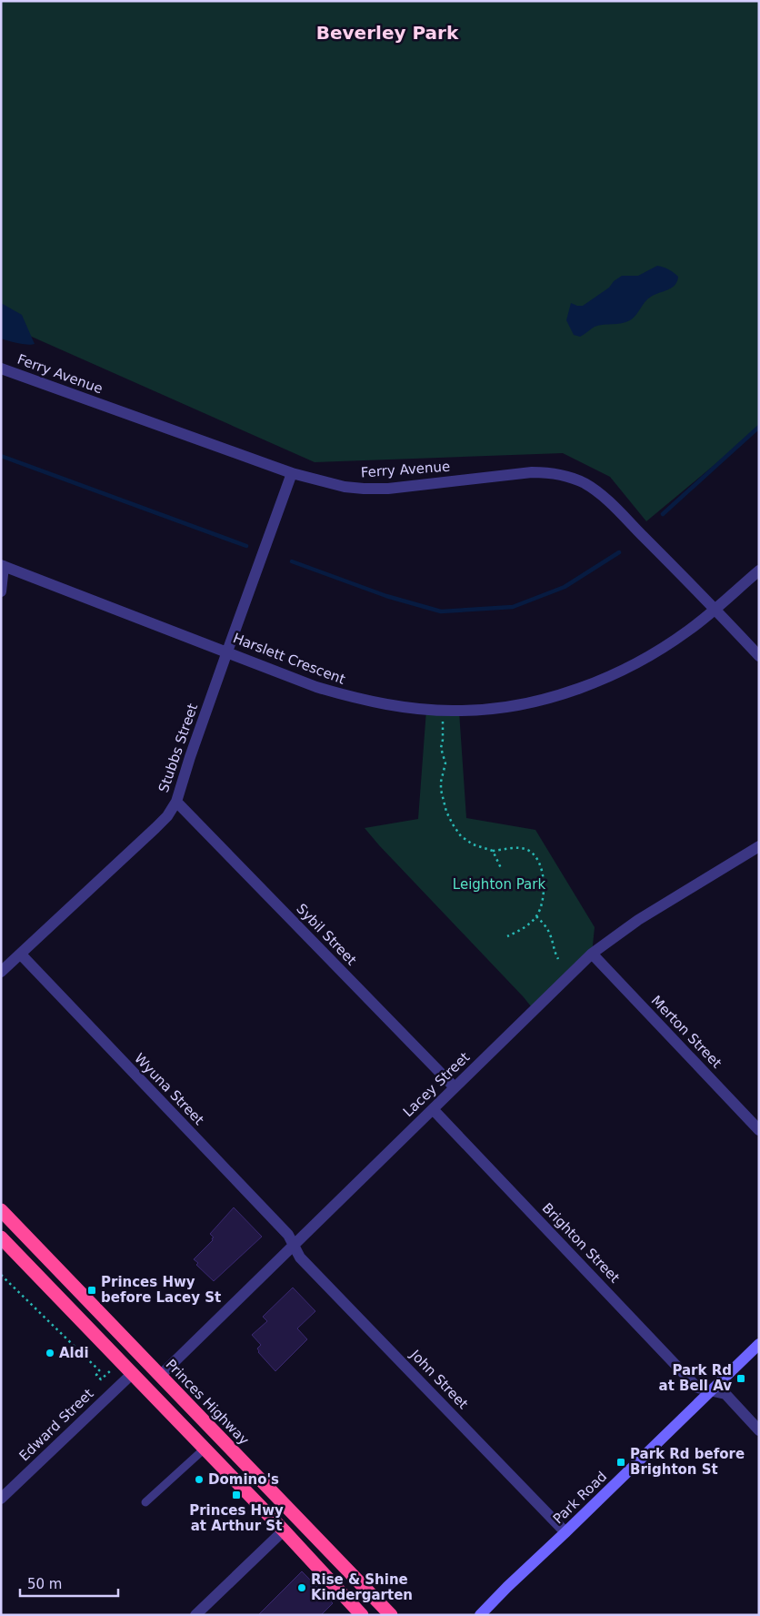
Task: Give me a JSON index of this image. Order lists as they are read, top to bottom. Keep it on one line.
{"streets":{"highway":["Princes Highway"],"main road":["Park Road"],"street":["Ferry Avenue","Harslett Crescent","Stubbs Street","Sybil Street","Merton Street","Lacey Street","Wyuna Street","Brighton Street","John Street","Edward Street"]},"crossings":[["Ferry Avenue","Harslett Crescent"],["Ferry Avenue","Stubbs Street"],["Harslett Crescent","Stubbs Street"],["Stubbs Street","Sybil Street"],["Stubbs Street","Wyuna Street"],["Sybil Street","Lacey Street"],["Merton Street","Lacey Street"],["Lacey Street","Wyuna Street"],["Lacey Street","Brighton Street"],["Lacey Street","John Street"],["Lacey Street","Princes Highway"],["Wyuna Street","John Street"],["Brighton Street","Park Road"],["John Street","Park Road"]],"districts":["Beverley Park"],"parks":["Leighton Park"],"places":{"transit":["Princes Hwy before Lacey St","Park Rd at Bell Av","Park Rd before Brighton St","Princes Hwy at Arthur St"],"other":["Aldi","Domino's","Rise & Shine Kindergarten"]},"scale_bar":"50 m"}
